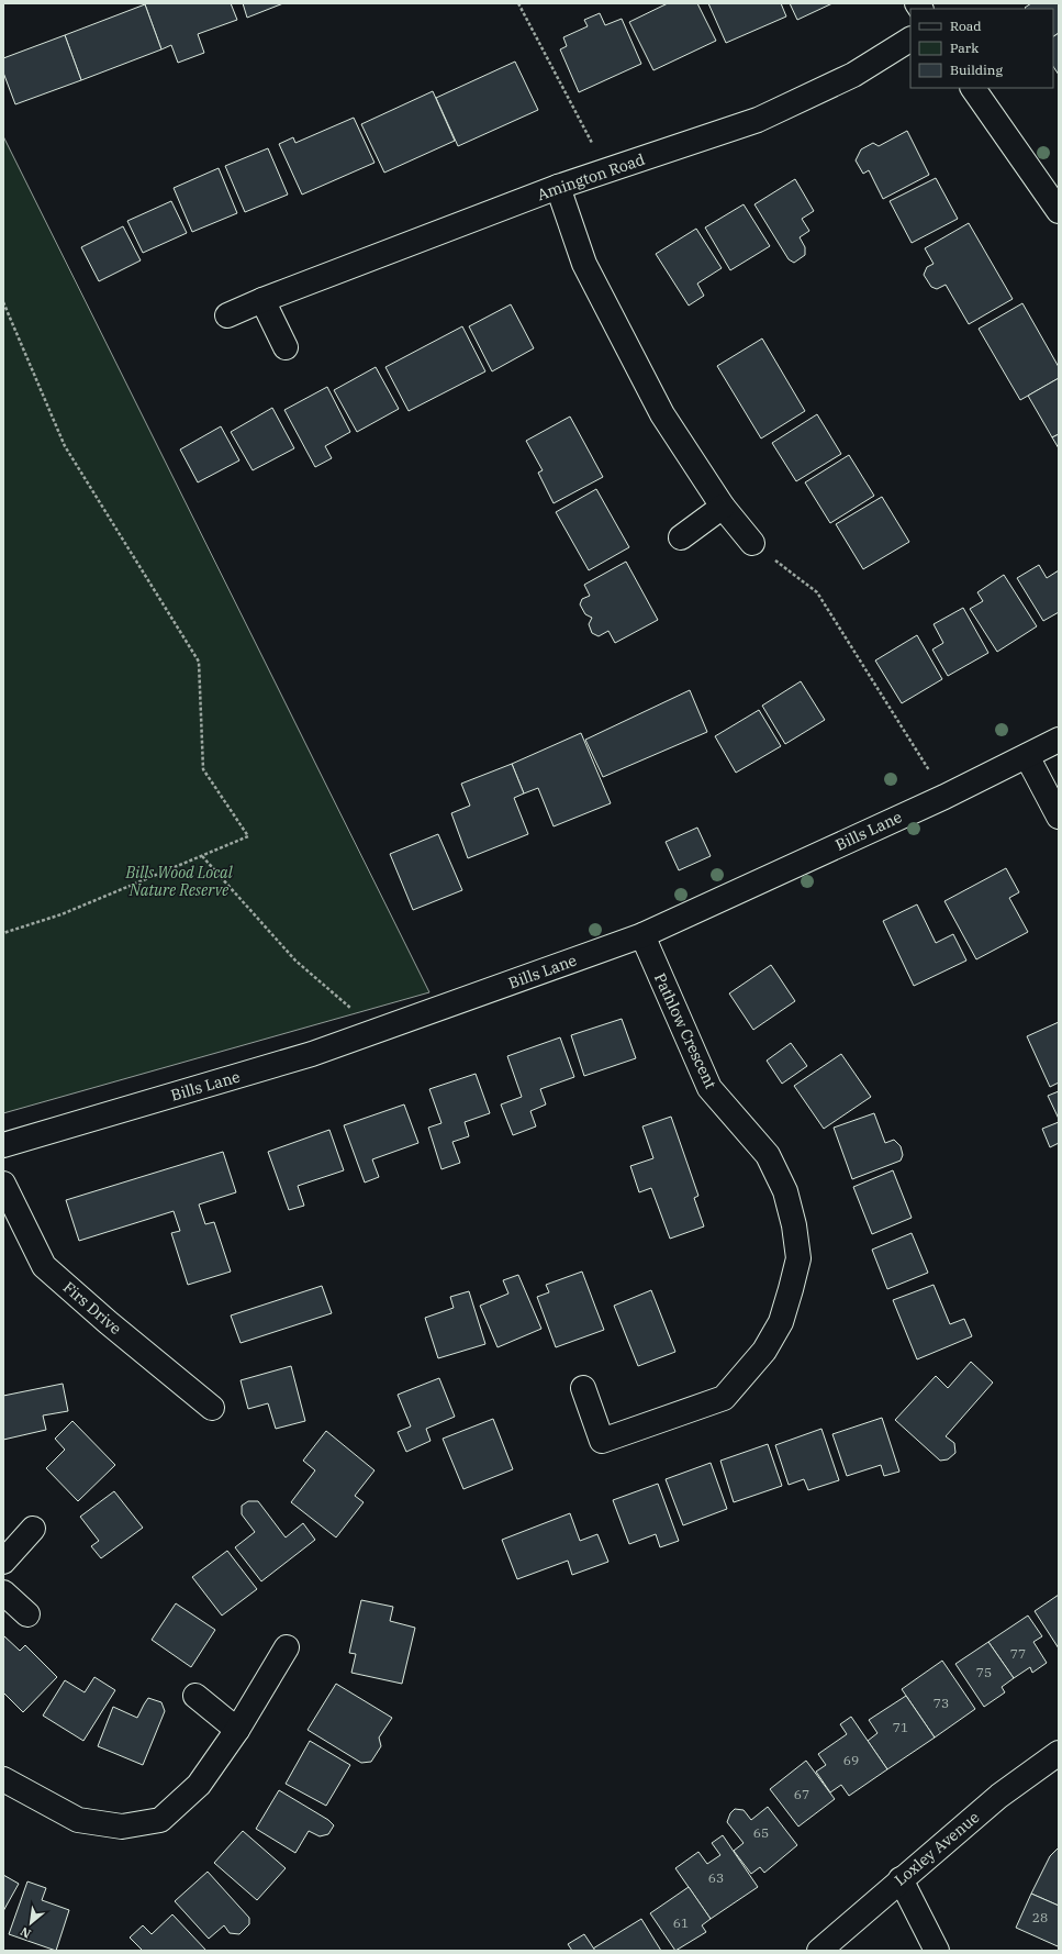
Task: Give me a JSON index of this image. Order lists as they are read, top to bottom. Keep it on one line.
{"streets":{"street":["Amington Road","Bills Lane","Pathlow Crescent","Firs Drive","Loxley Avenue"]},"crossings":[["Bills Lane","Pathlow Crescent"]],"parks":["Bills Wood Local Nature Reserve"],"house_numbers":["77","75","73","71","69","67","65","63","28","61"],"legend":["Road","Park","Building"],"north":"bottom left"}
